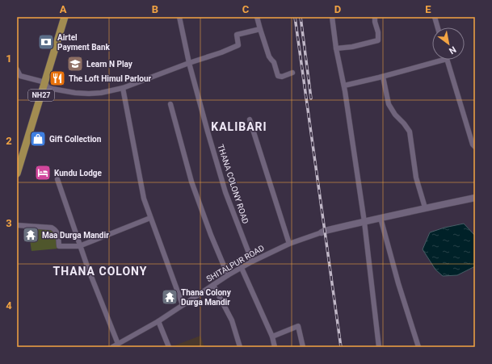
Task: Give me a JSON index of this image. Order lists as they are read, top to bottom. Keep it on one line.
{"streets":{"main road":["NH27"],"street":["THANA COLONY ROAD","SHITALPUR ROAD"]},"crossings":[["THANA COLONY ROAD","SHITALPUR ROAD"]],"districts":["KALIBARI","THANA COLONY"],"places":{"bank":["Airtel Payment Bank"],"school or university":["Learn N Play"],"restaurant":["The Loft Himul Parlour"],"shop":["Gift Collection"],"hotel":["Kundu Lodge"],"temple":["Maa Durga Mandir","Thana Colony Durga Mandir"]},"north":"bottom right","grid":{"columns":["A","B","C","D","E"],"rows":["1","2","3","4"]}}
